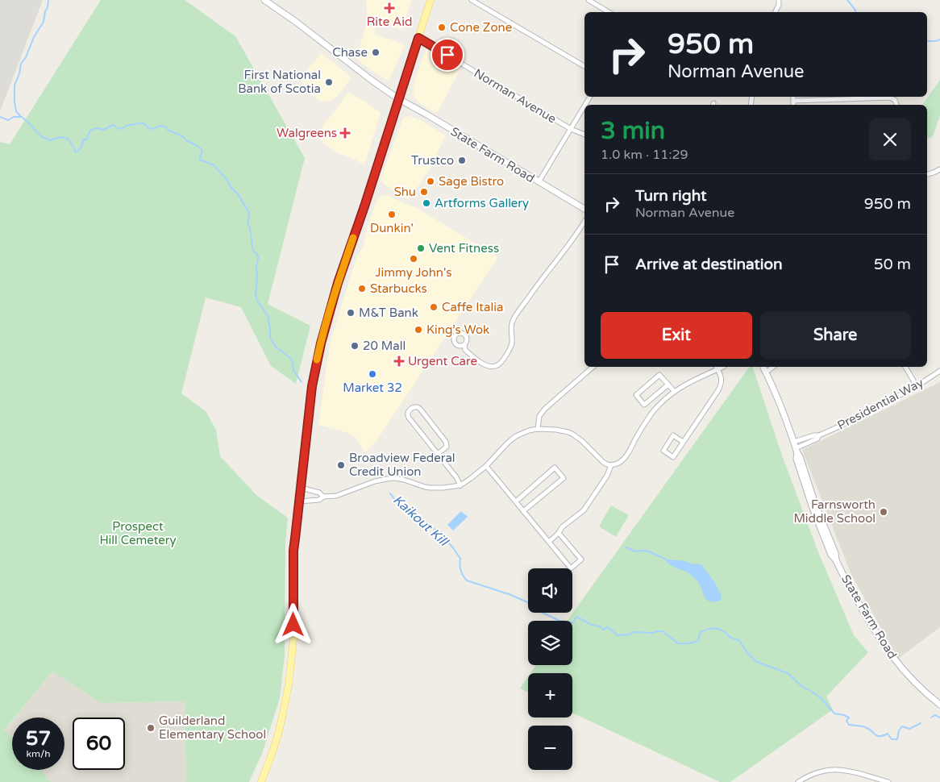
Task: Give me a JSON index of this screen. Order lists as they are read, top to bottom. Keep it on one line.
{"streets":{"main road":["State Farm Road"],"street":["Norman Avenue","Presidential Way"]},"crossings":[["State Farm Road","Presidential Way"]],"water":["Kaikout Kill"],"parks":["Prospect Hill Cemetery"],"places":{"health":["Rite Aid","Walgreens","Urgent Care"],"other":["Cone Zone","Chase","First National Bank of Scotia","Trustco","Sage Bistro","Shu","Artforms Gallery","Dunkin'","Vent Fitness","Jimmy John's","Starbucks","Caffe Italia","M&T Bank","King’s Wok","20 Mall","Market 32","Broadview Federal Credit Union","Farnsworth Middle School","Guilderland Elementary School"]},"page":{"turn":["950 m","Norman Avenue"],"heading":["3 min","1.0 km · 11:29"],"list":[{"name":"Turn right","note":"Norman Avenue","value":"950 m"},{"name":"Arrive at destination","value":"50 m"}],"buttons":["Exit","Share"],"map_buttons":["+","−"],"speed":"57 km/h","limit":"60"}}
